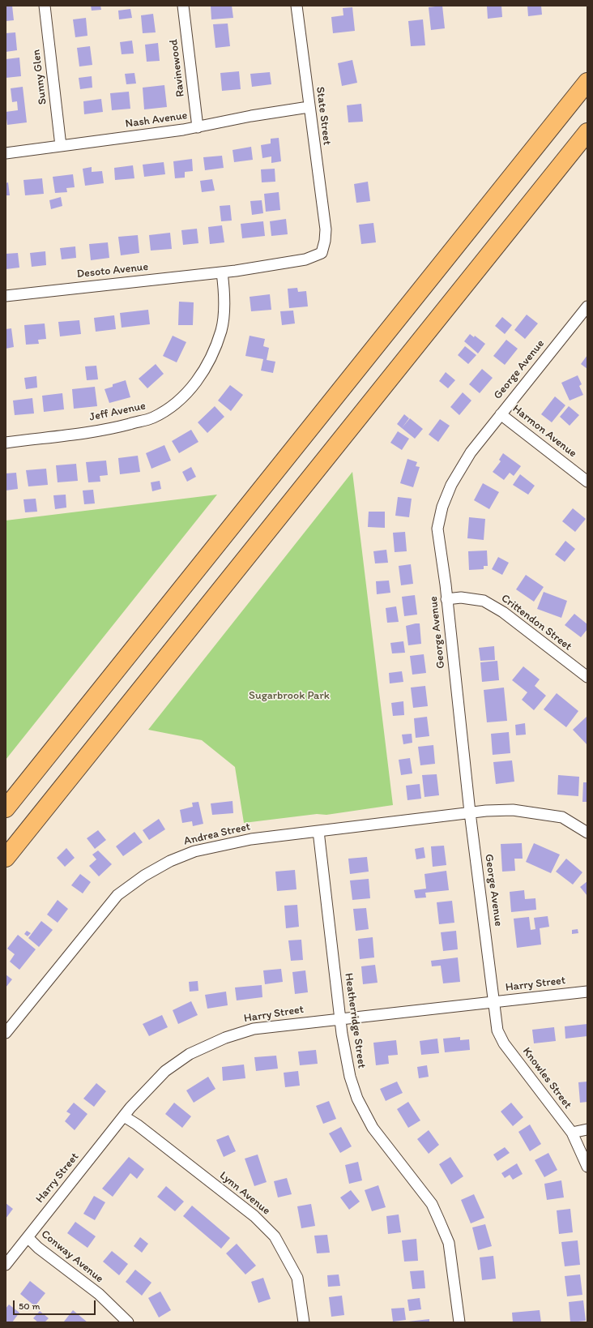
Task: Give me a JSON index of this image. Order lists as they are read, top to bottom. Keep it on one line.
{"streets":{"street":["Ravinewood","Sunny Glen","State Street","Nash Avenue","Desoto Avenue","George Avenue","Jeff Avenue","Harmon Avenue","Crittendon Street","Andrea Street","Harry Street","Heatherridge Street","Knowles Street","Lynn Avenue","Conway Avenue"]},"crossings":[["Ravinewood","Nash Avenue"],["Sunny Glen","Nash Avenue"],["State Street","Nash Avenue"],["State Street","Desoto Avenue"],["Desoto Avenue","Jeff Avenue"],["George Avenue","Harmon Avenue"],["George Avenue","Crittendon Street"],["George Avenue","Andrea Street"],["George Avenue","Harry Street"],["George Avenue","Knowles Street"],["Andrea Street","Heatherridge Street"],["Harry Street","Heatherridge Street"],["Harry Street","Knowles Street"],["Harry Street","Lynn Avenue"],["Harry Street","Conway Avenue"]],"parks":["Sugarbrook Park"],"scale_bar":"50 m"}
